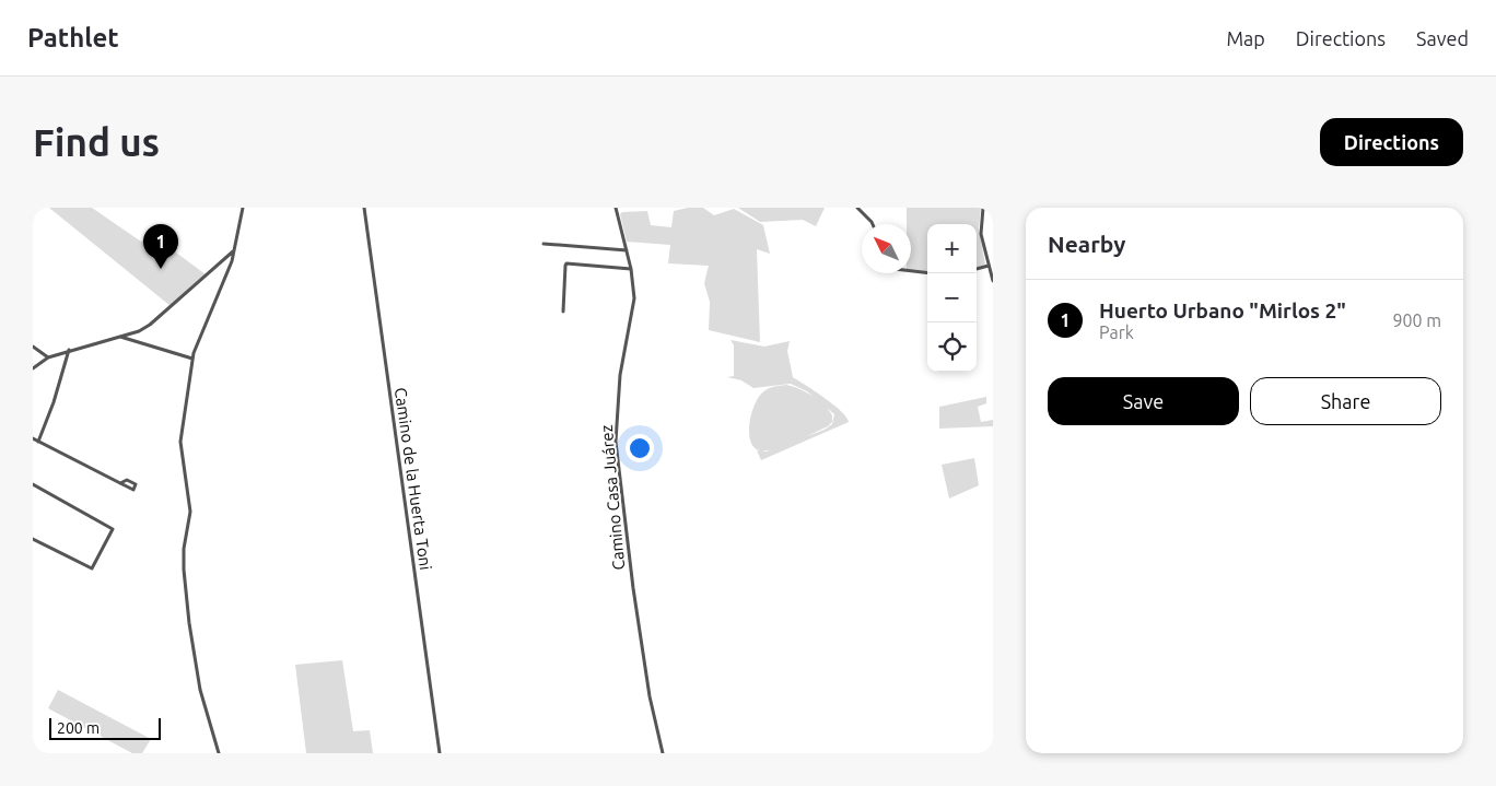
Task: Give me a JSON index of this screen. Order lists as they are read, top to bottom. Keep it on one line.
{"streets":{"street":["Camino de la Huerta Toni","Camino Casa Juárez"]},"scale_bar":"200 m","north":"top left","page":{"header":"Pathlet","nav":["Map","Directions","Saved"],"buttons":["Directions",["Save","Share"]],"title":"Find us","heading":"Nearby","map_buttons":["+","−"],"pins":"1","list":[{"mark":"1","name":"Huerto Urbano \"Mirlos 2\"","note":"Park","value":"900 m"}],"scale":"200 m"}}
